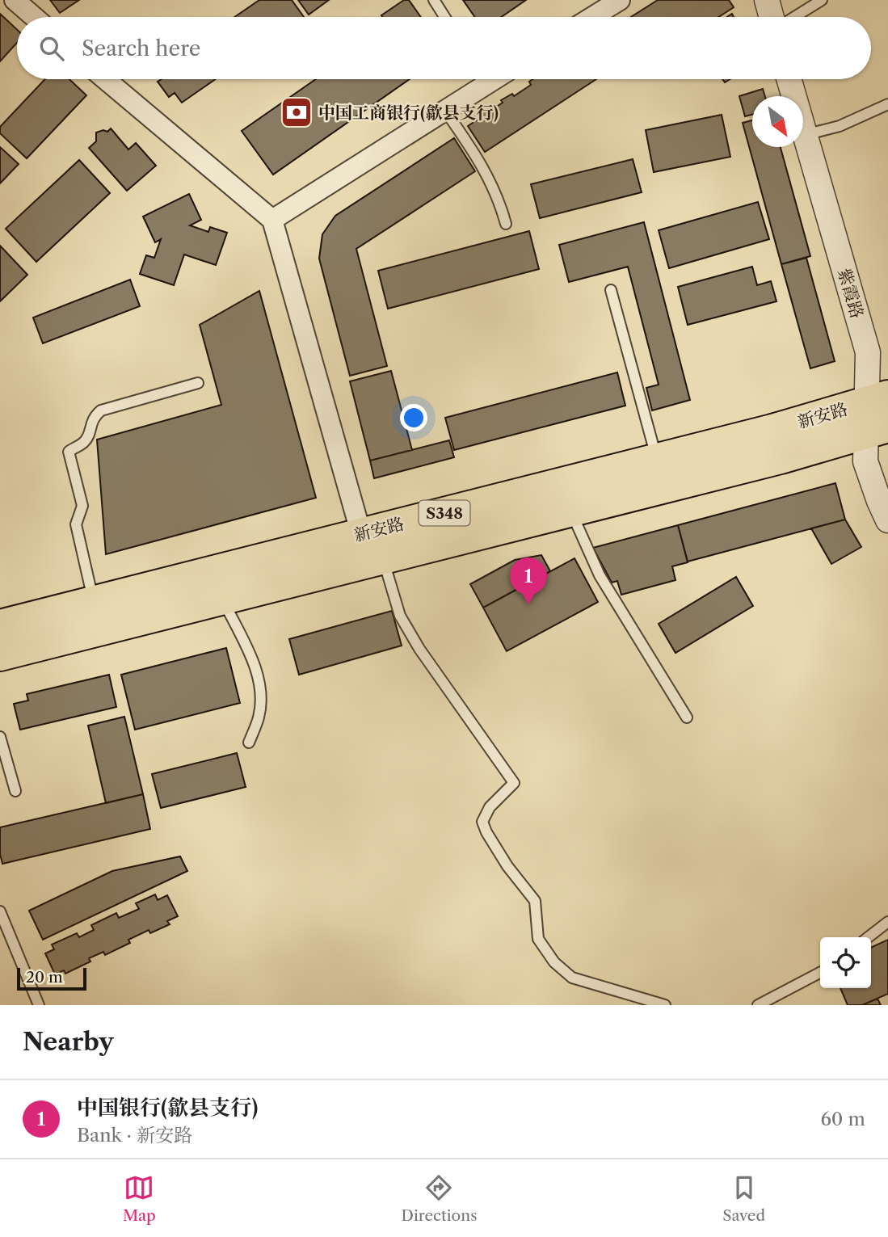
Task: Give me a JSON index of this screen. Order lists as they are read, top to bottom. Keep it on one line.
{"streets":{"main road":["新安路","S348"],"street":["紫霞路"]},"crossings":[["紫霞路","新安路"]],"places":{"bank":["中国工商银行(歙县支行)"]},"scale_bar":"20 m","north":"bottom right","page":{"search":"Search here","pins":"1","scale":"20 m","heading":"Nearby","list":[{"mark":"1","name":"中国银行(歙县支行)","note":"Bank · 新安路","value":"60 m"}],"nav":["Map","Directions","Saved"]}}
